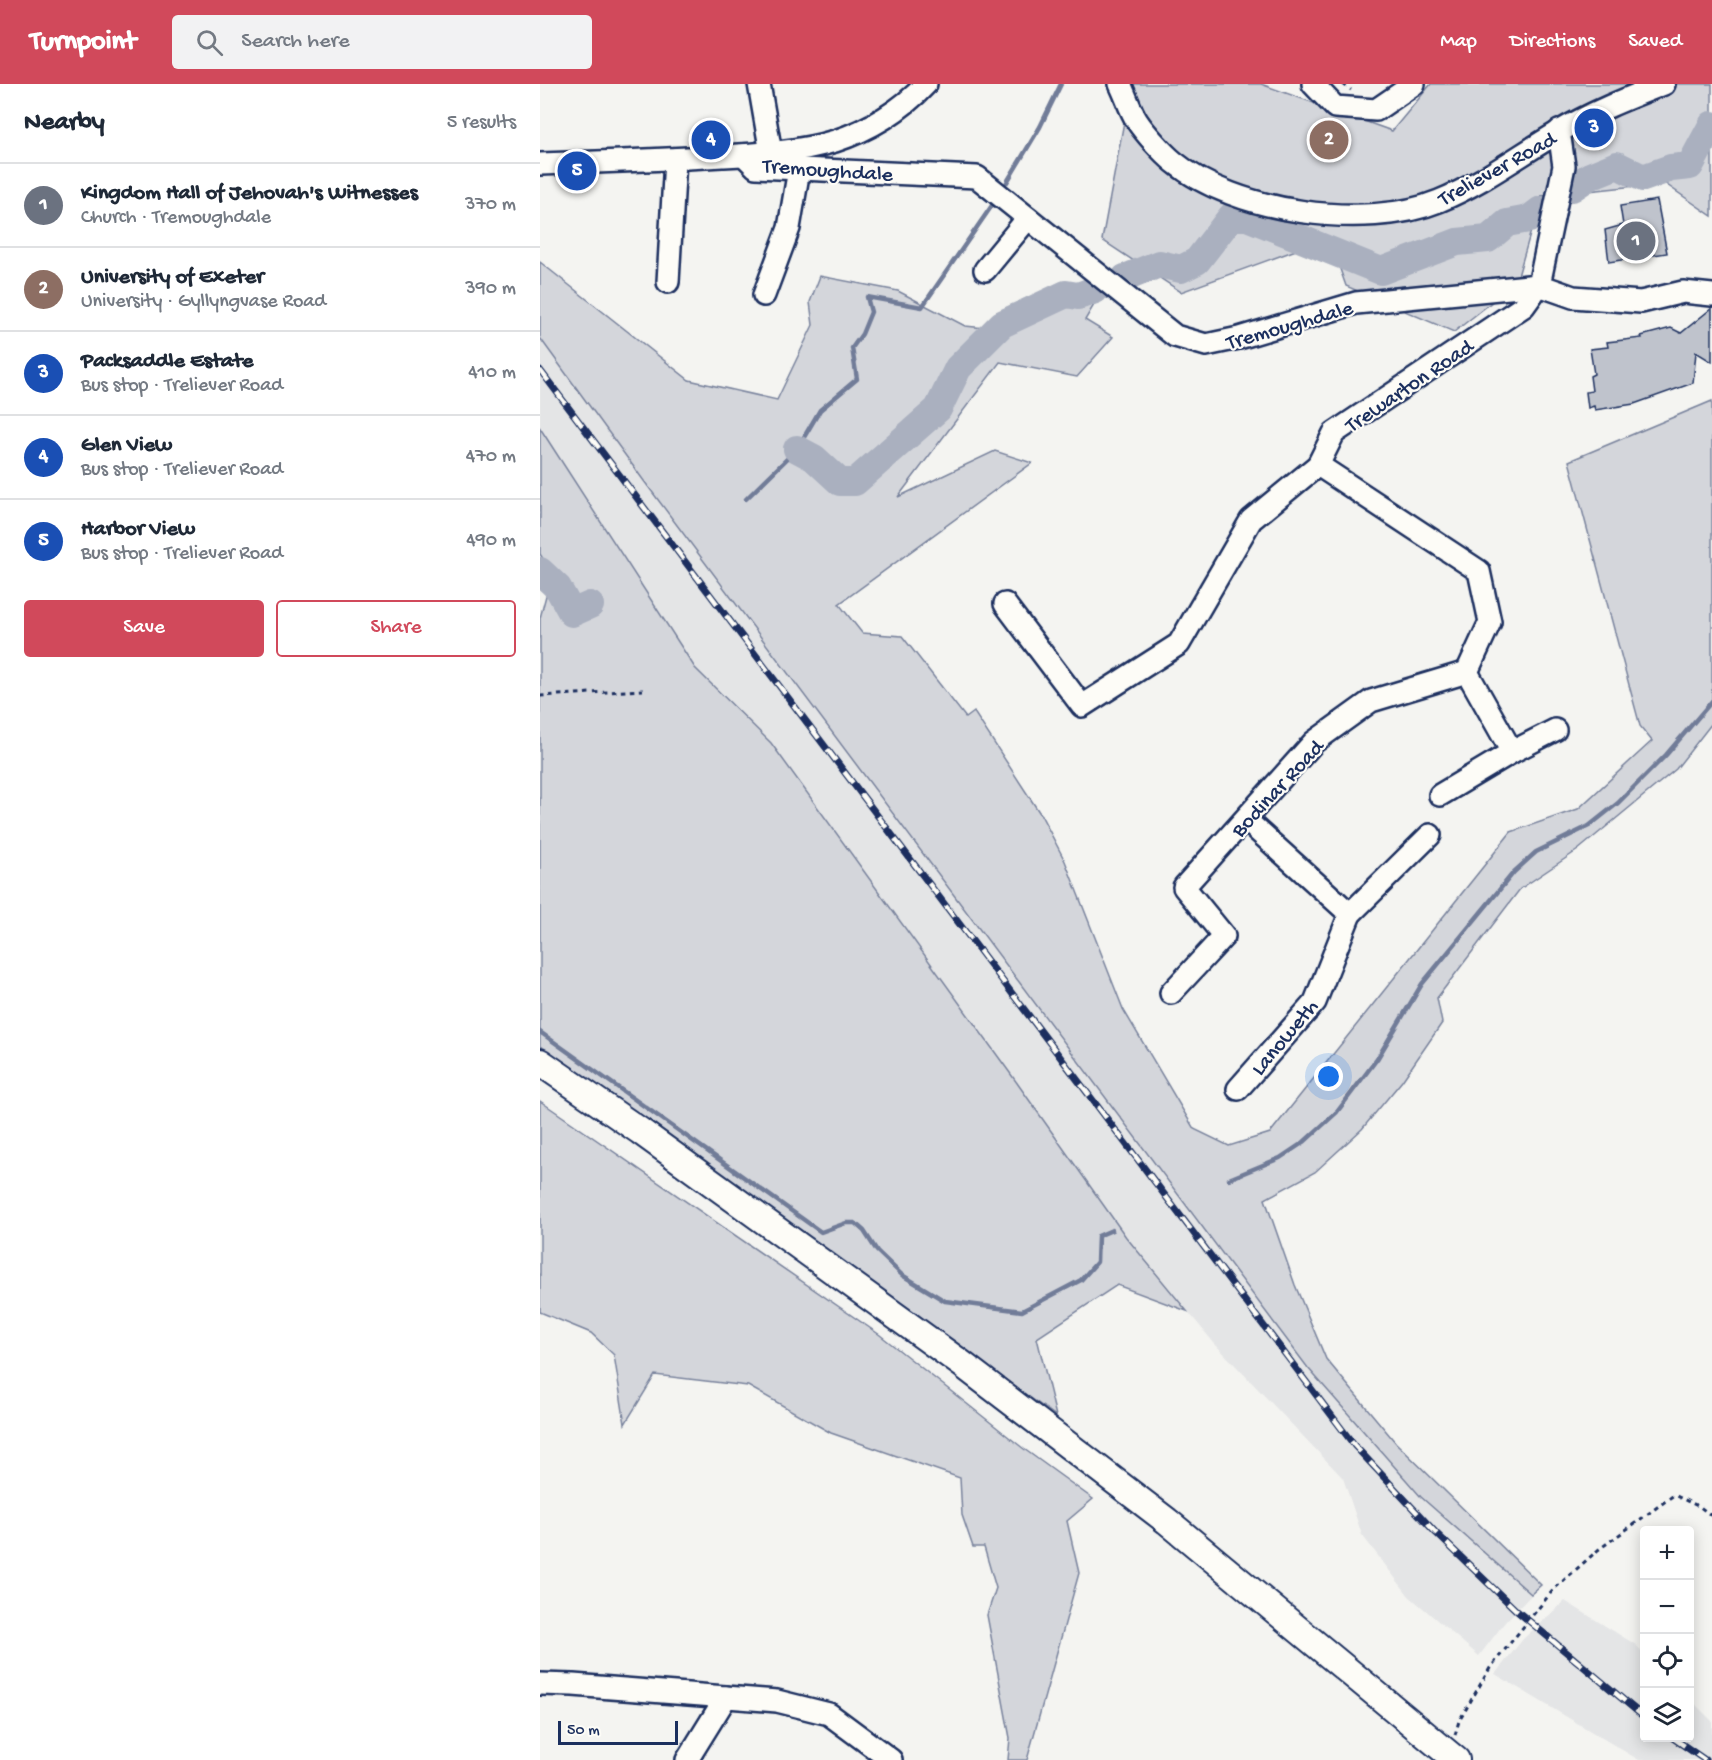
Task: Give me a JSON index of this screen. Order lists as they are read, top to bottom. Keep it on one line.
{"streets":{"street":["Treliever Road","Tremoughdale","Trewarton Road","Bodinar Road","Lanoweth"]},"crossings":[["Tremoughdale","Trewarton Road"]],"scale_bar":"50 m","page":{"header":"Turnpoint","search":"Search here","nav":["Map","Directions","Saved"],"heading":["Nearby","5 results"],"pins":["3","2","4","5","1"],"list":[{"mark":"1","name":"Kingdom Hall of Jehovah's Witnesses","note":"Church · Tremoughdale","value":"370 m"},{"mark":"2","name":"University of Exeter","note":"University · Gyllyngvase Road","value":"390 m"},{"mark":"3","name":"Packsaddle Estate","note":"Bus stop · Treliever Road","value":"410 m"},{"mark":"4","name":"Glen View","note":"Bus stop · Treliever Road","value":"470 m"},{"mark":"5","name":"Harbor View","note":"Bus stop · Treliever Road","value":"490 m"}],"buttons":["Save","Share"],"map_buttons":["+","−"],"scale":"50 m"}}
